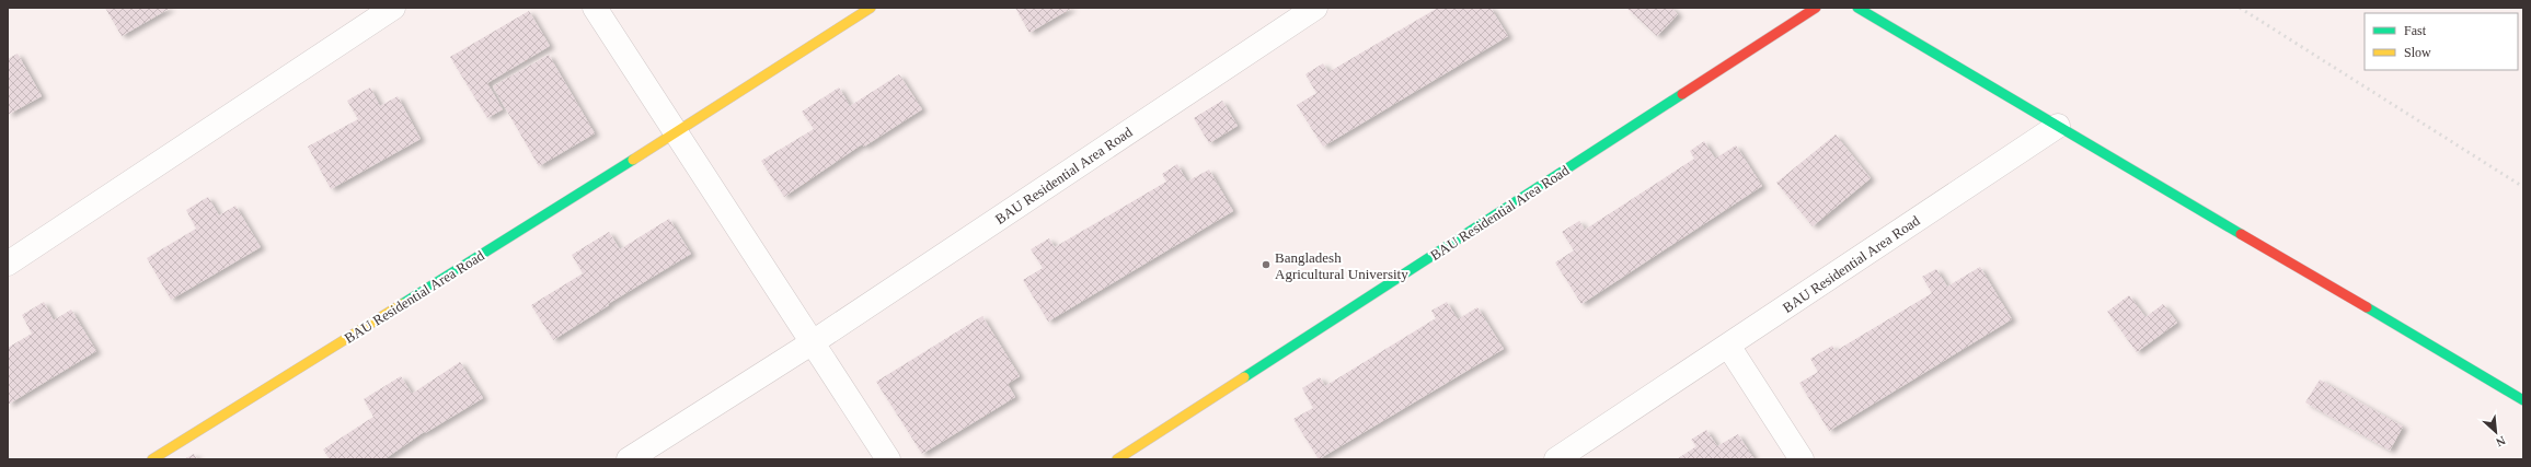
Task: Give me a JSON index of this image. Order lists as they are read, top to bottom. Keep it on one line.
{"streets":{"street":["BAU Residential Area Road"]},"places":["Bangladesh Agricultural University"],"legend":["Fast","Slow"],"north":"bottom right"}
